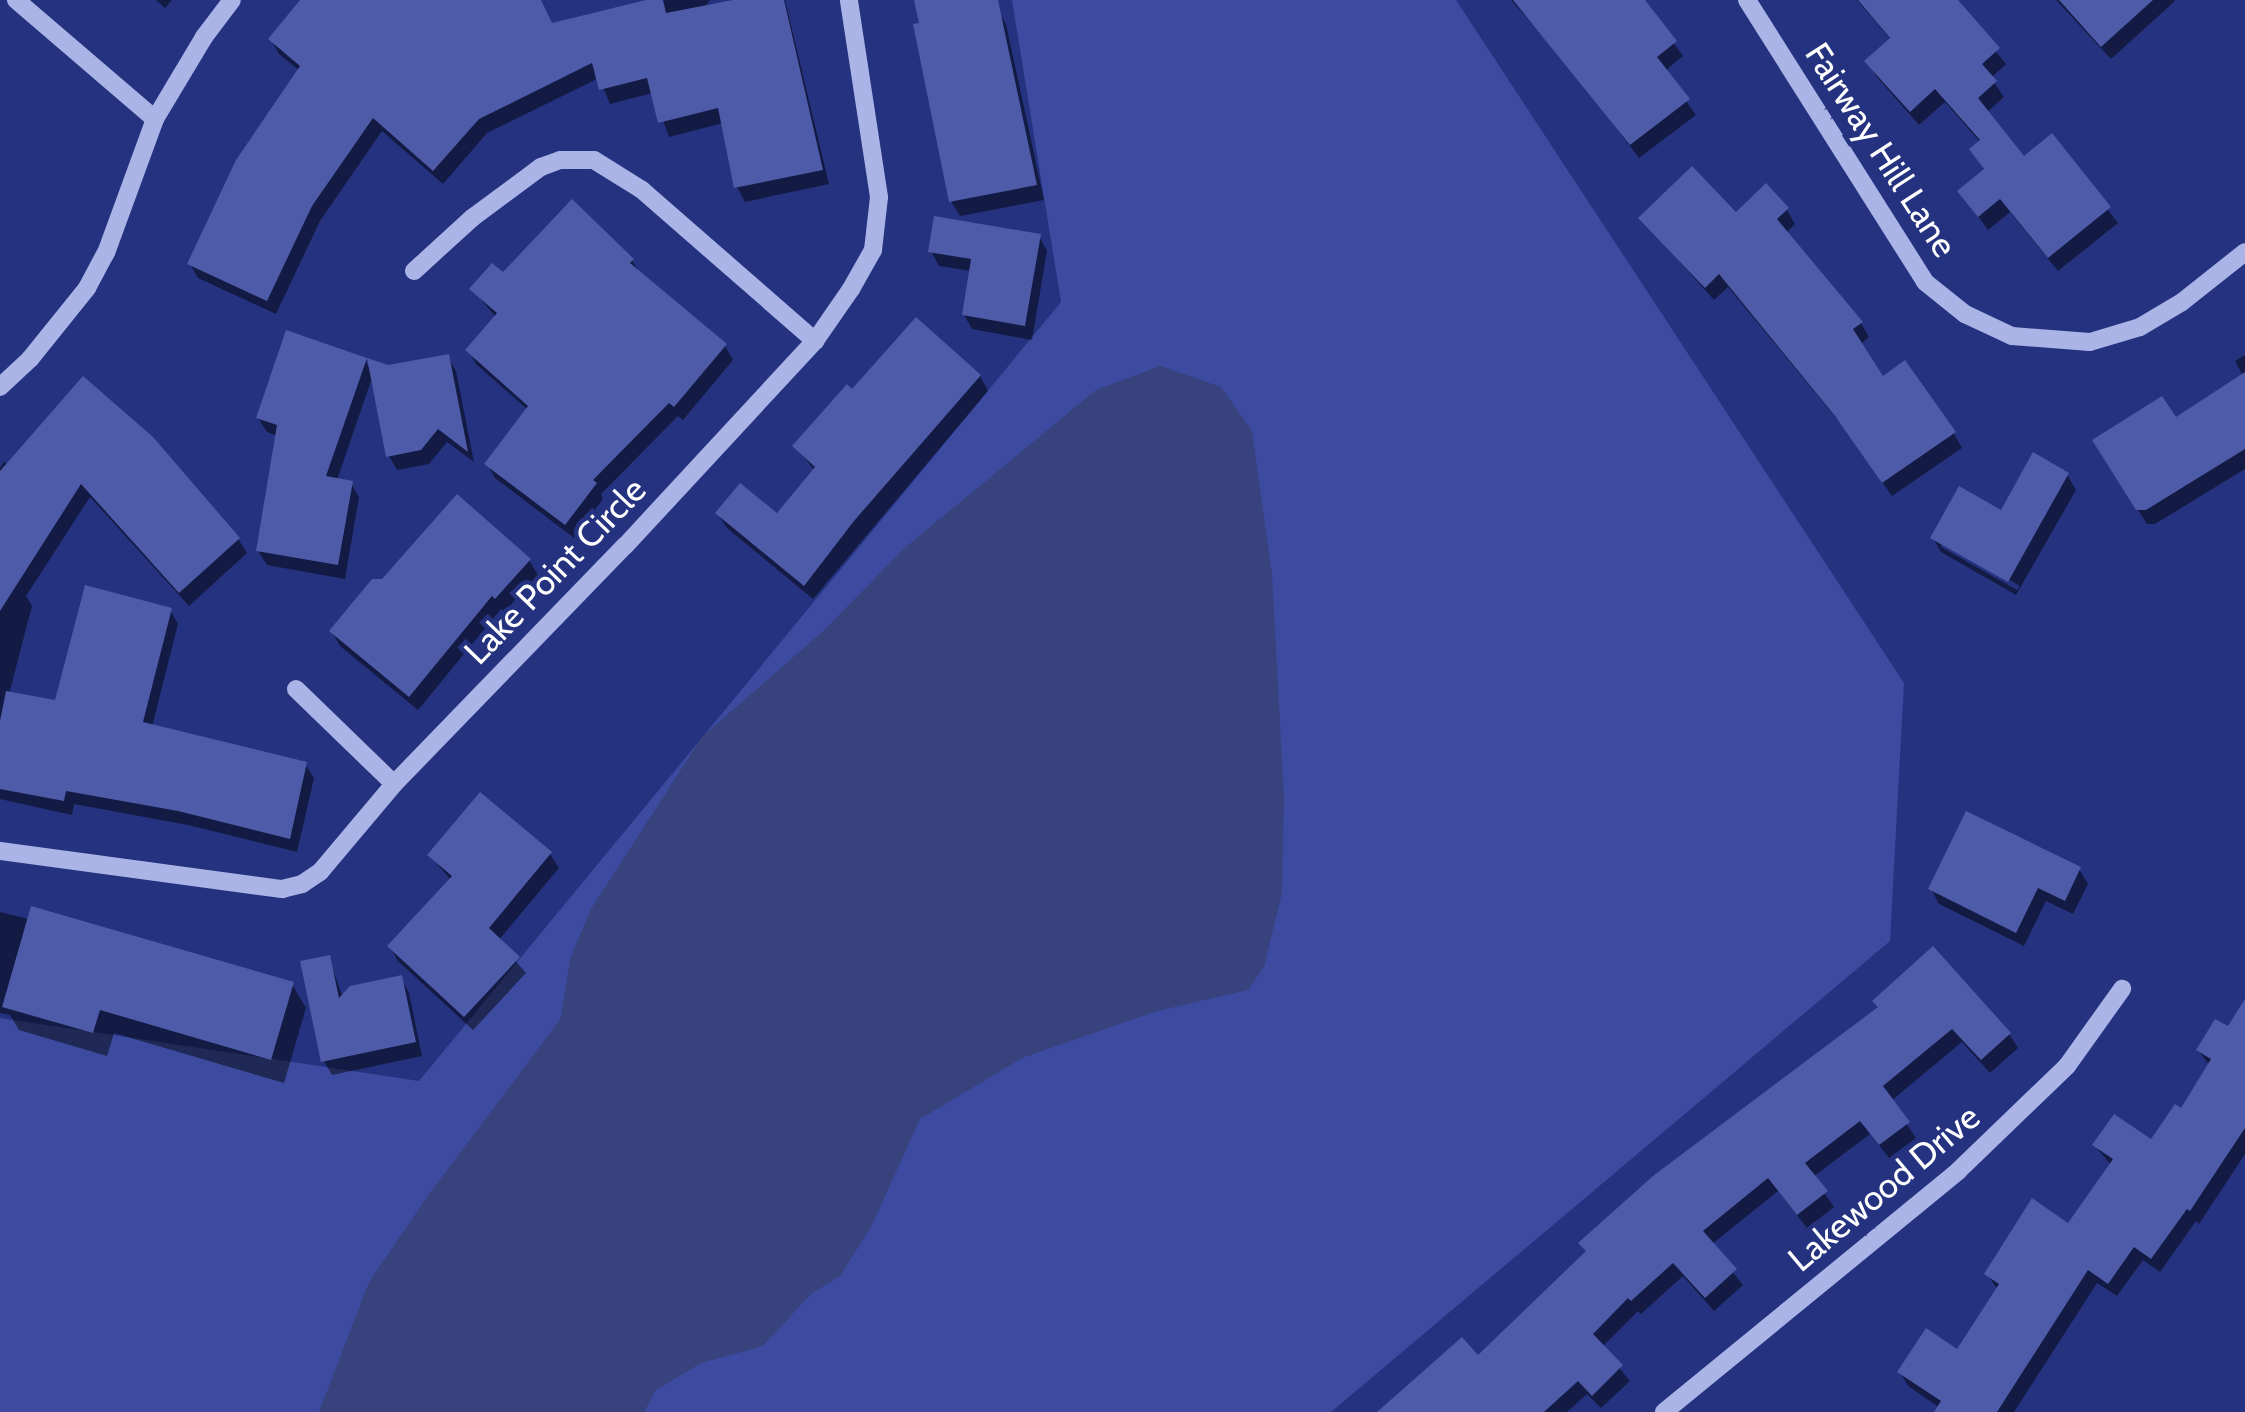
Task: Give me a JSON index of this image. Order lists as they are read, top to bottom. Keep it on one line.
{"streets":{"street":["Fairway Hill Lane","Lake Point Circle","Lakewood Drive"]}}
